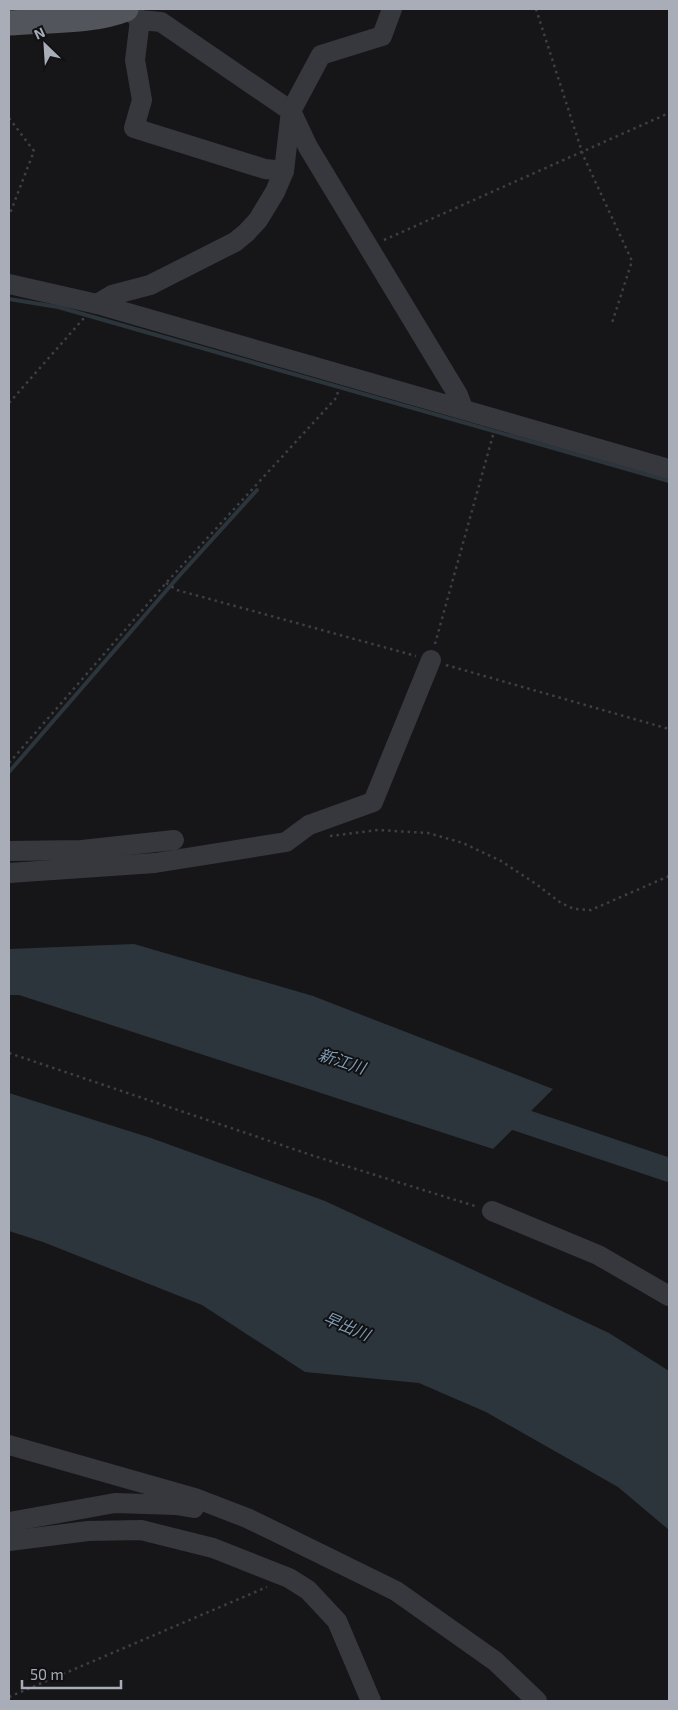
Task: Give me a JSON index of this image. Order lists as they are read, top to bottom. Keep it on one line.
{"water":["新江川","早出川"],"scale_bar":"50 m","north":"top left"}
